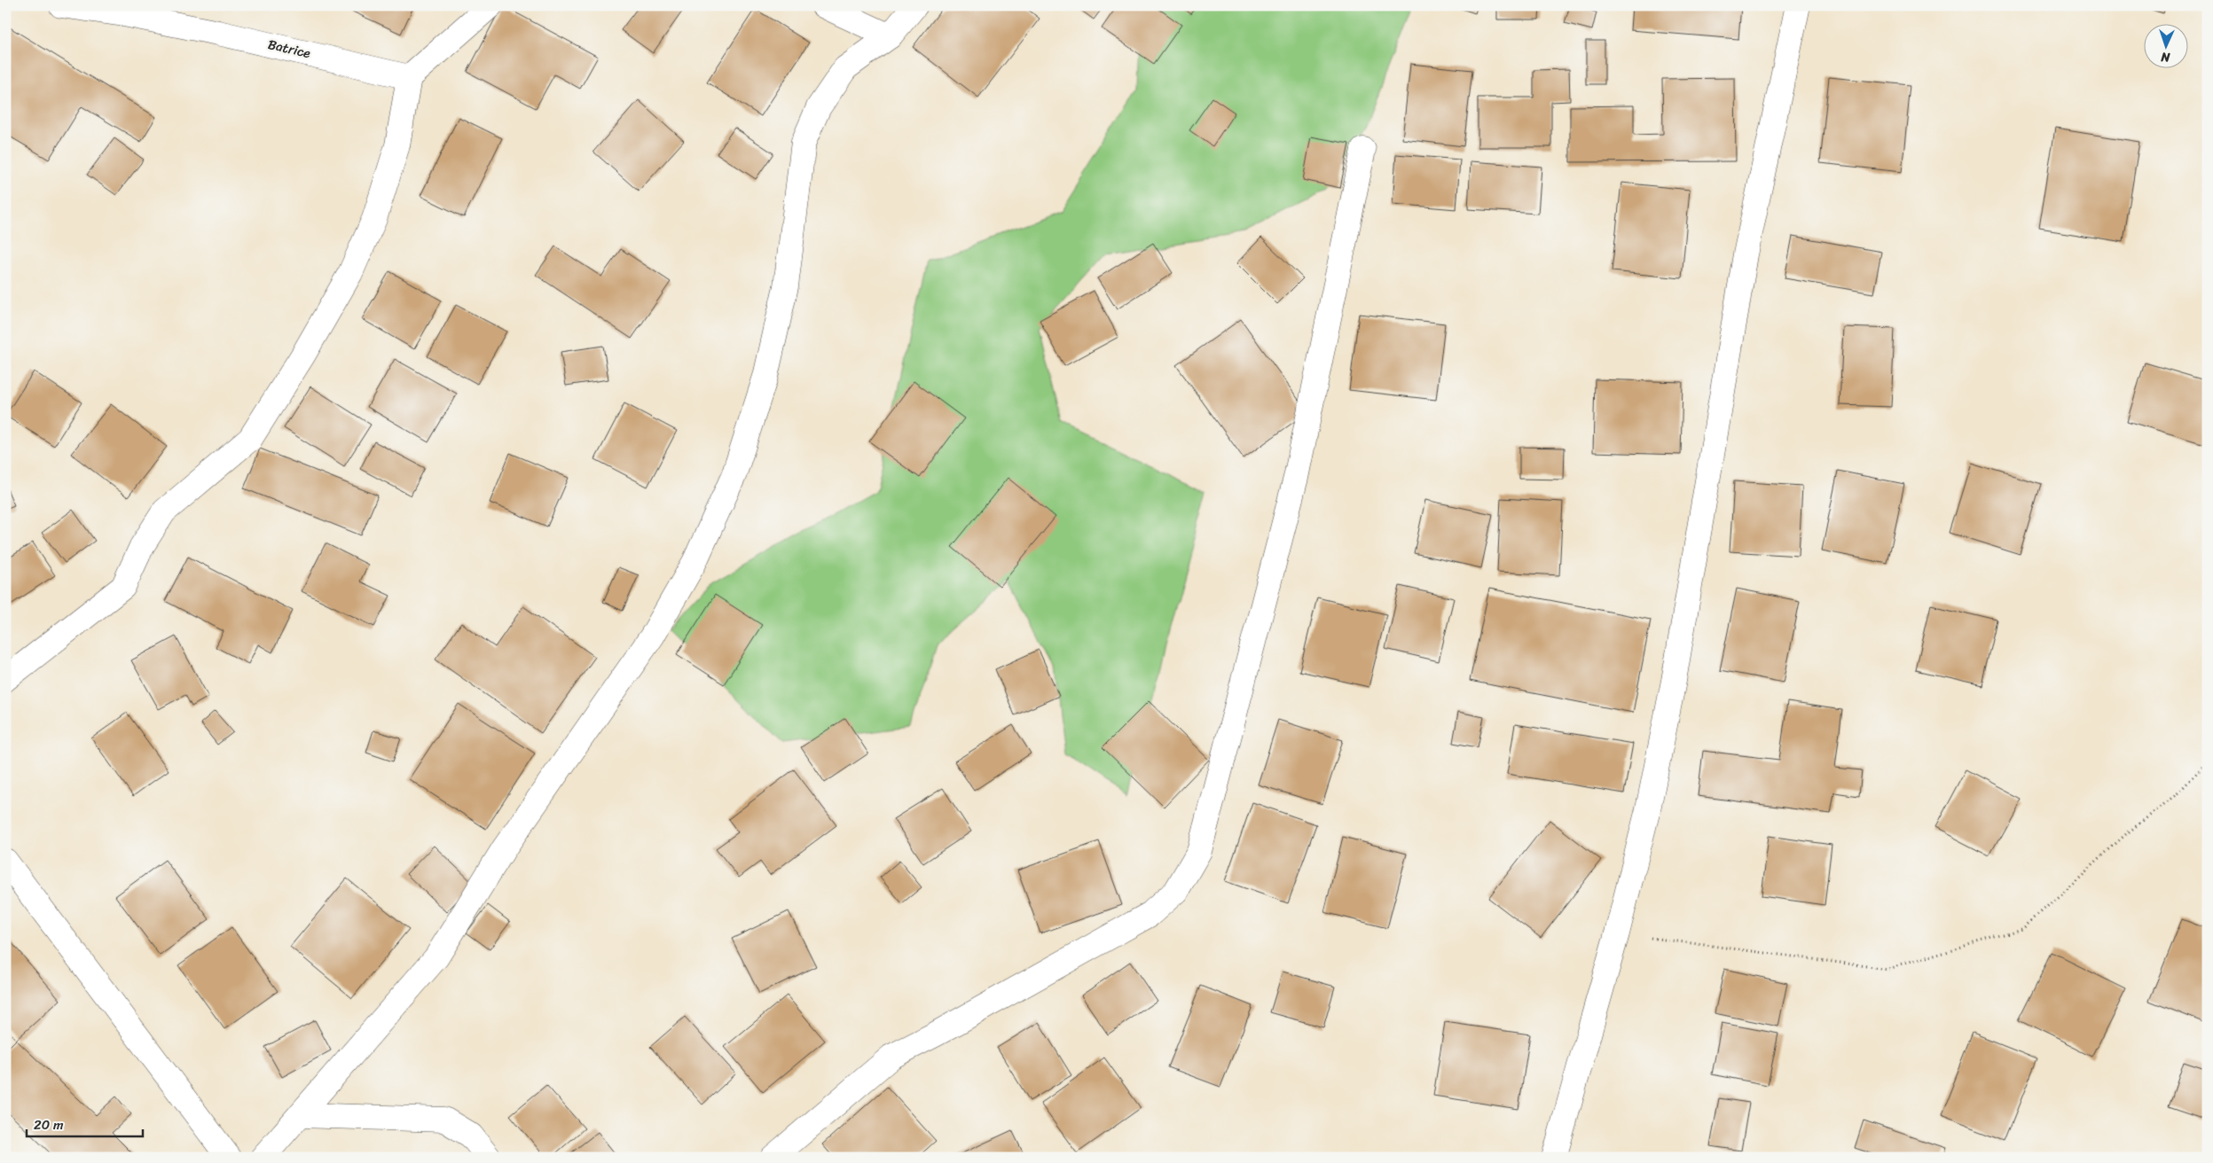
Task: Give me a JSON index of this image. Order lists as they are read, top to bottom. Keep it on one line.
{"streets":{"street":["Batrice"]},"scale_bar":"20 m","north":"bottom"}
